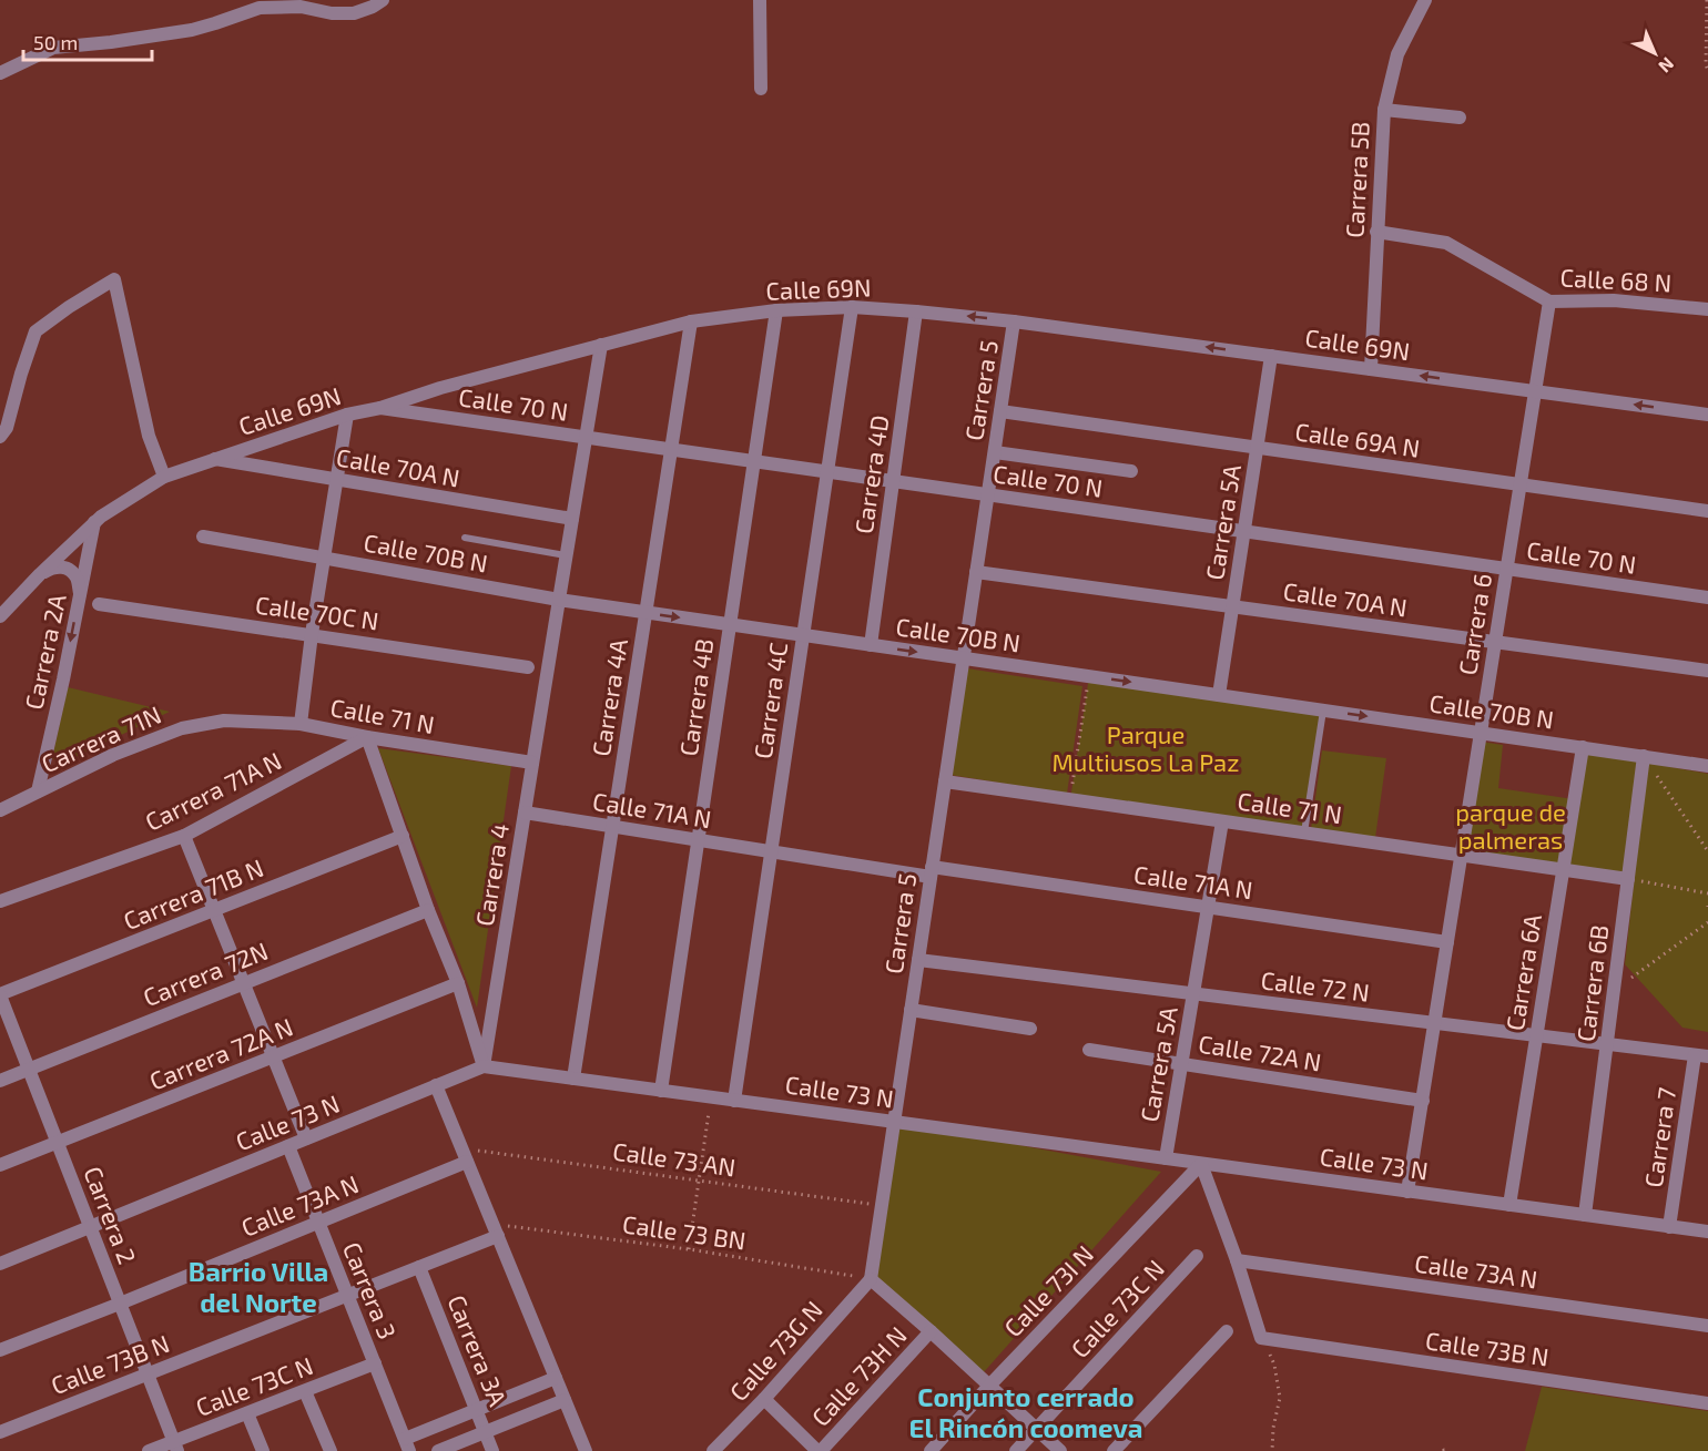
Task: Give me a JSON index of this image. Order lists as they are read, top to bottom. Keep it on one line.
{"streets":{"street":["Carrera 5B","Calle 68 N","Calle 69N","Carrera 5","Calle 70 N","Calle 69A N","Calle 70A N","Carrera 4D","Carrera 5A","Calle 70B N","Calle 70C N","Carrera 6","Carrera 2A","Carrera 4A","Carrera 4B","Carrera 4C","Calle 71 N","Carrera 71N","Carrera 71A N","Calle 71A N","Carrera 4","Carrera 71B N","Carrera 6A","Carrera 72N","Carrera 6B","Calle 72 N","Calle 72A N","Carrera 72A N","Calle 73 N","Carrera 7","Calle 73A N","Carrera 2","Carrera 3","Calle 73I N","Calle 73C N","Calle 73B N","Carrera 3A","Calle 73G N","Calle 73H N"],"path":["Calle 73 AN","Calle 73 BN"]},"crossings":[["Carrera 5B","Calle 68 N"],["Carrera 5B","Calle 69N"],["Calle 68 N","Carrera 6"],["Calle 69N","Carrera 5"],["Calle 69N","Calle 70 N"],["Calle 69N","Calle 70A N"],["Calle 69N","Carrera 4D"],["Calle 69N","Carrera 5A"],["Calle 69N","Carrera 6"],["Calle 69N","Carrera 2A"],["Calle 69N","Carrera 4A"],["Calle 69N","Carrera 4B"],["Calle 69N","Carrera 4C"],["Calle 69N","Carrera 4"],["Carrera 5","Calle 70 N"],["Carrera 5","Calle 69A N"],["Carrera 5","Calle 70A N"],["Carrera 5","Calle 70B N"],["Carrera 5","Calle 71 N"],["Carrera 5","Calle 71A N"],["Carrera 5","Calle 72 N"],["Carrera 5","Calle 73 N"],["Carrera 5","Calle 73 AN"],["Carrera 5","Calle 73 BN"],["Carrera 5","Calle 73G N"],["Calle 70 N","Carrera 4D"],["Calle 70 N","Carrera 5A"],["Calle 70 N","Carrera 6"],["Calle 70 N","Carrera 4A"],["Calle 70 N","Carrera 4B"],["Calle 70 N","Carrera 4C"],["Calle 70 N","Carrera 4"],["Calle 69A N","Carrera 5A"],["Calle 69A N","Carrera 6"],["Calle 70A N","Carrera 5A"],["Calle 70A N","Carrera 6"],["Calle 70A N","Carrera 4"],["Carrera 4D","Calle 70B N"],["Carrera 5A","Calle 70B N"],["Carrera 5A","Calle 71 N"],["Carrera 5A","Calle 71A N"],["Carrera 5A","Calle 72 N"],["Carrera 5A","Calle 72A N"],["Carrera 5A","Calle 73 N"],["Calle 70B N","Carrera 6"],["Calle 70B N","Carrera 4A"],["Calle 70B N","Carrera 4B"],["Calle 70B N","Carrera 4C"],["Calle 70B N","Carrera 4"],["Calle 70B N","Carrera 6A"],["Calle 70B N","Carrera 6B"],["Carrera 6","Calle 71 N"],["Carrera 6","Calle 71A N"],["Carrera 6","Calle 72 N"],["Carrera 6","Calle 72A N"],["Carrera 6","Calle 73 N"],["Carrera 2A","Carrera 71N"],["Carrera 4A","Calle 71A N"],["Carrera 4A","Calle 73 N"],["Carrera 4B","Calle 71A N"],["Carrera 4B","Calle 73 N"],["Carrera 4C","Calle 71A N"],["Carrera 4C","Calle 73 N"],["Calle 71 N","Carrera 71N"],["Calle 71 N","Carrera 71A N"],["Calle 71 N","Carrera 4"],["Calle 71 N","Carrera 6A"],["Calle 71 N","Carrera 6B"],["Carrera 71A N","Carrera 4"],["Calle 71A N","Carrera 4"],["Carrera 4","Carrera 71B N"],["Carrera 4","Carrera 72N"],["Carrera 4","Carrera 72A N"],["Carrera 4","Calle 73 N"],["Carrera 71B N","Carrera 2"],["Carrera 6A","Calle 72 N"],["Carrera 6A","Calle 73 N"],["Carrera 72N","Carrera 2"],["Carrera 6B","Calle 72 N"],["Carrera 6B","Calle 73 N"],["Calle 72 N","Carrera 7"],["Carrera 72A N","Carrera 2"],["Calle 73 N","Carrera 7"],["Calle 73 N","Carrera 2"],["Calle 73 N","Carrera 3"],["Calle 73 N","Calle 73I N"],["Calle 73 AN","Calle 73A N"],["Calle 73A N","Carrera 2"],["Calle 73A N","Carrera 3"],["Carrera 2","Calle 73C N"],["Carrera 2","Calle 73B N"],["Calle 73 BN","Calle 73B N"],["Calle 73 BN","Calle 73G N"],["Carrera 3","Calle 73C N"],["Carrera 3","Calle 73B N"],["Calle 73B N","Carrera 3A"]],"one_way":["Calle 69N","Carrera 2A"],"districts":["Barrio Villa del Norte","Conjunto cerrado El Rincón coomeva"],"parks":["Parque Multiusos La Paz","parque de palmeras"],"scale_bar":"50 m","north":"bottom right"}
